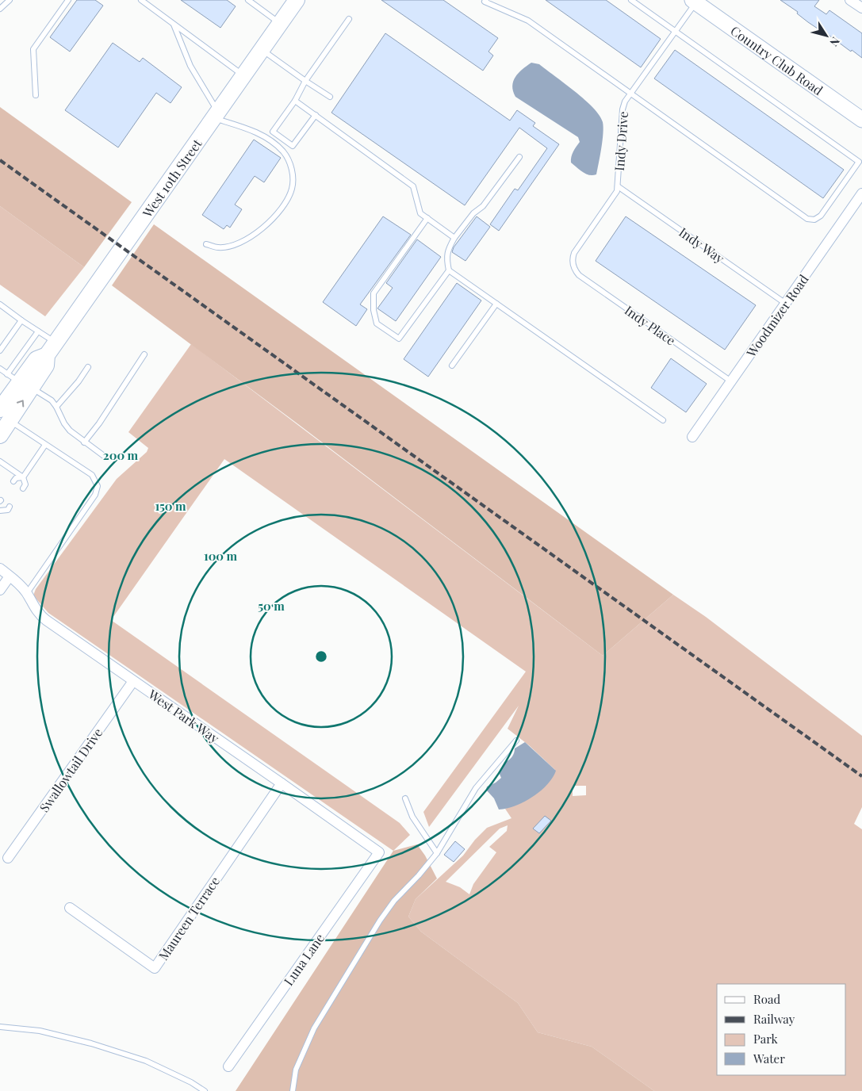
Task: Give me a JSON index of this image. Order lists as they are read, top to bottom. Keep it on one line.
{"streets":{"main road":["Country Club Road","West 10th Street"],"street":["Woodmizer Road","West Park Way","Swallowtail Drive","Maureen Terrace","Luna Lane"],"lane":["Indy Drive","Indy Way","Indy Place"]},"crossings":[["Country Club Road","Indy Drive"],["Indy Drive","Indy Way"],["Indy Drive","Indy Place"],["Indy Way","Woodmizer Road"],["Woodmizer Road","Indy Place"],["West Park Way","Swallowtail Drive"],["West Park Way","Maureen Terrace"],["West Park Way","Luna Lane"]],"legend":["Road","Railway","Park","Water"],"north":"bottom right","rings":["200 m","150 m","100 m","50 m"]}
